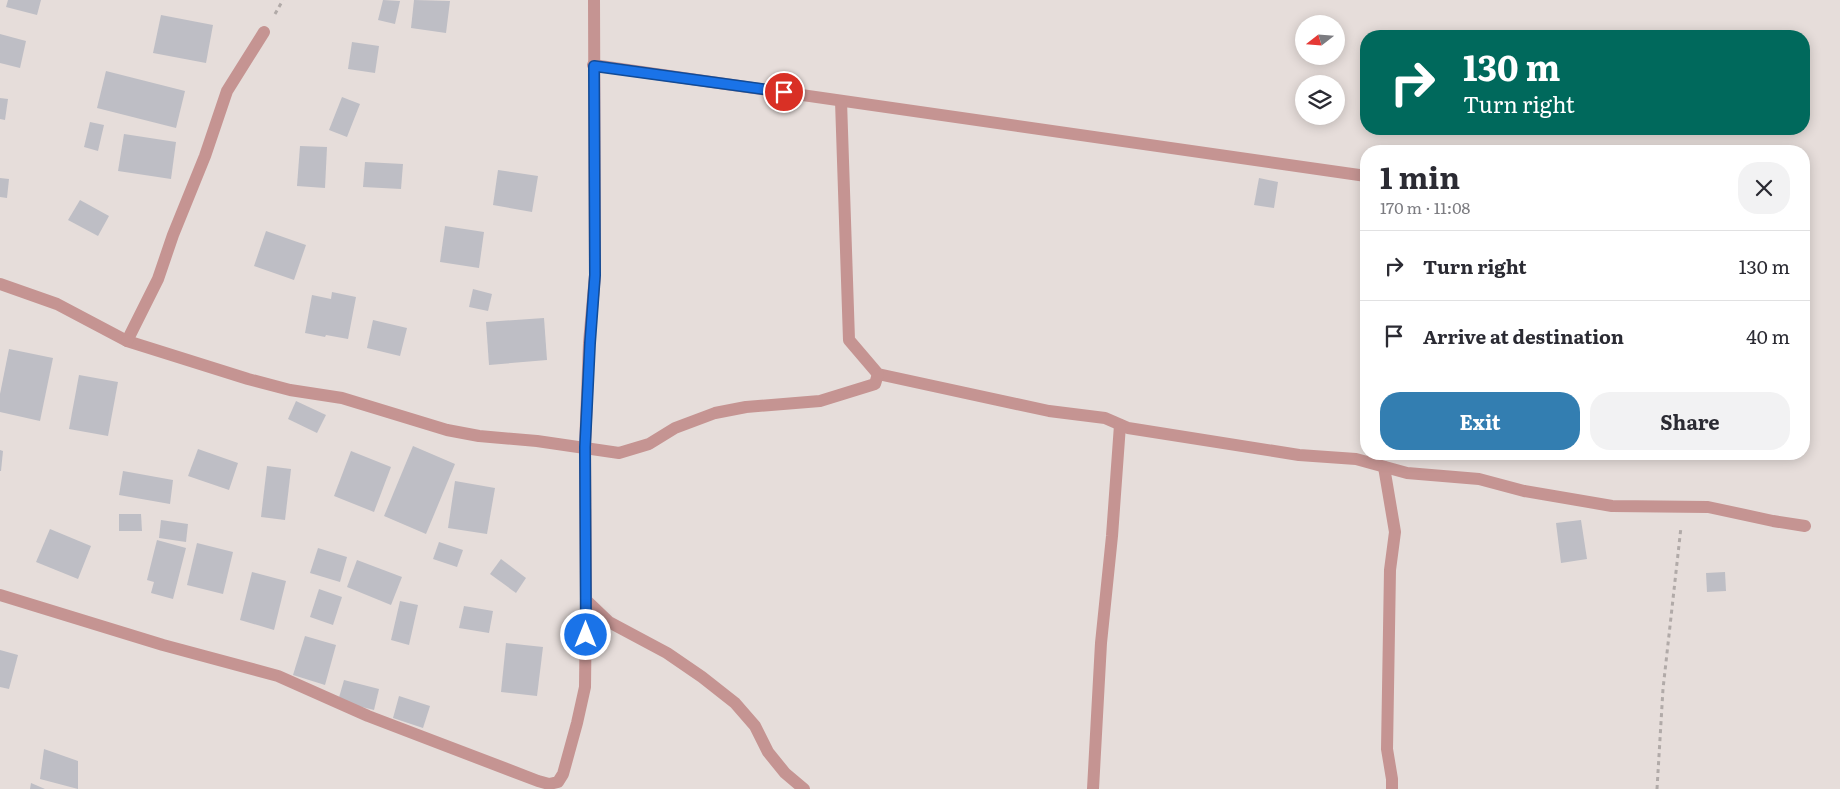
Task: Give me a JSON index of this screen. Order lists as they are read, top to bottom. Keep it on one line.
{"north":"left","page":{"turn":["130 m","Turn right"],"heading":["1 min","170 m · 11:08"],"list":[{"name":"Turn right","value":"130 m"},{"name":"Arrive at destination","value":"40 m"}],"buttons":["Exit","Share"]}}
